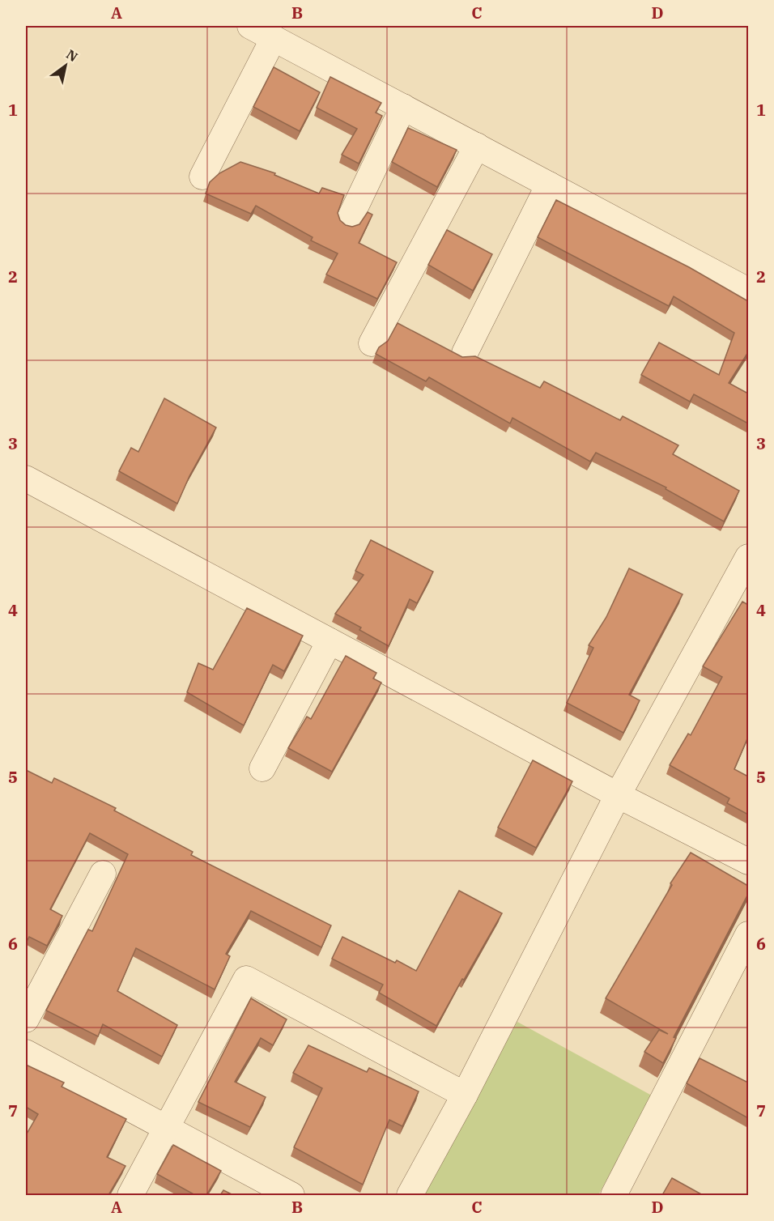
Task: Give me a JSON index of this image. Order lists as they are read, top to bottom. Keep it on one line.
{"north":"top right","grid":{"columns":["A","B","C","D"],"rows":["1","2","3","4","5","6","7"]}}
